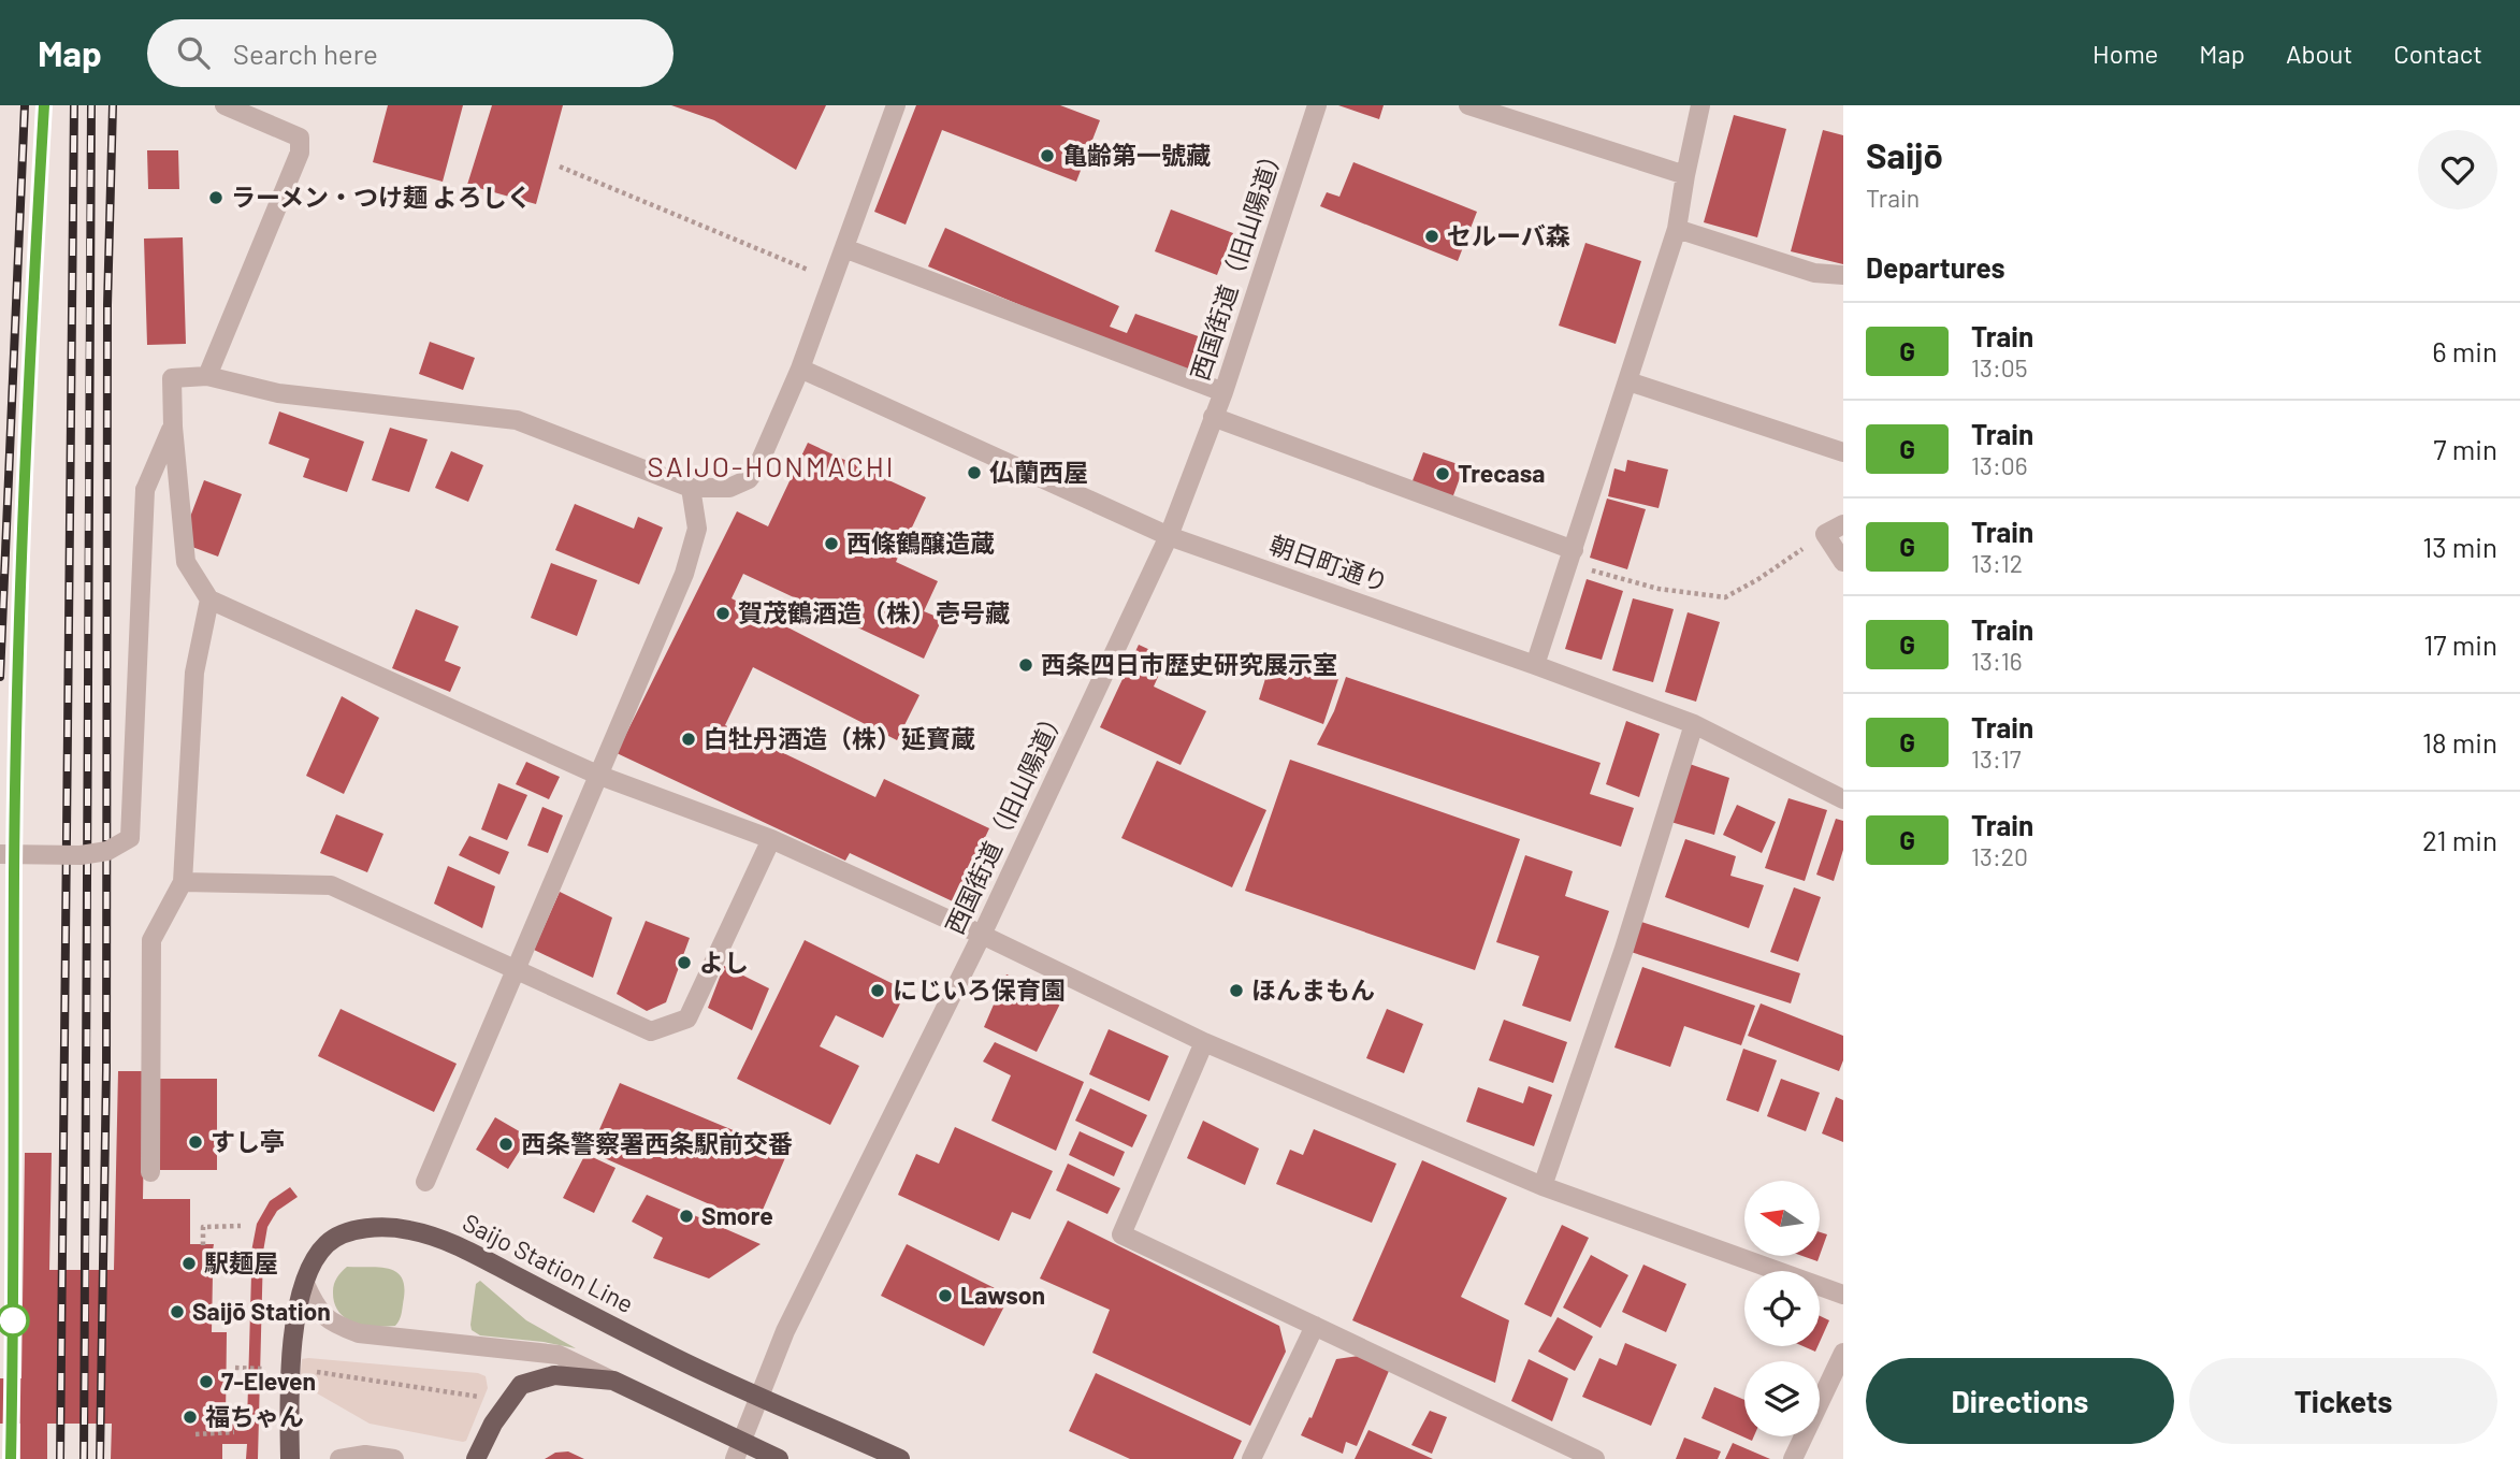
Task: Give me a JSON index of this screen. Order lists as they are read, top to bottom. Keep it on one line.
{"streets":{"main road":["Saijo Station Line"],"street":["西国街道（旧山陽道）","朝日町通り"]},"crossings":[["西国街道（旧山陽道）","朝日町通り"],["西国街道（旧山陽道）","Saijo Station Line"]],"districts":["SAIJO-HONMACHI"],"places":["亀齢第一號藏","ラーメン・つけ麺 よろしく","セルーバ森","仏蘭西屋","Trecasa","西條鶴醸造蔵","賀茂鶴酒造（株）壱号藏","西条四日市歴史研究展示室","白牡丹酒造（株）延寳蔵","よし","にじいろ保育園","ほんまもん","すし亭","西条警察署西条駅前交番","Smore","駅麺屋","Lawson","Saijō Station","7-Eleven","福ちゃん"],"north":"left","page":{"header":"Map","search":"Search here","nav":["Home","Map","About","Contact"],"heading":[["Saijō","Train"],"Departures"],"list":[{"mark":"G","name":"Train","note":"13:05","value":"6 min"},{"mark":"G","name":"Train","note":"13:06","value":"7 min"},{"mark":"G","name":"Train","note":"13:12","value":"13 min"},{"mark":"G","name":"Train","note":"13:16","value":"17 min"},{"mark":"G","name":"Train","note":"13:17","value":"18 min"},{"mark":"G","name":"Train","note":"13:20","value":"21 min"}],"buttons":["Directions","Tickets"]}}
